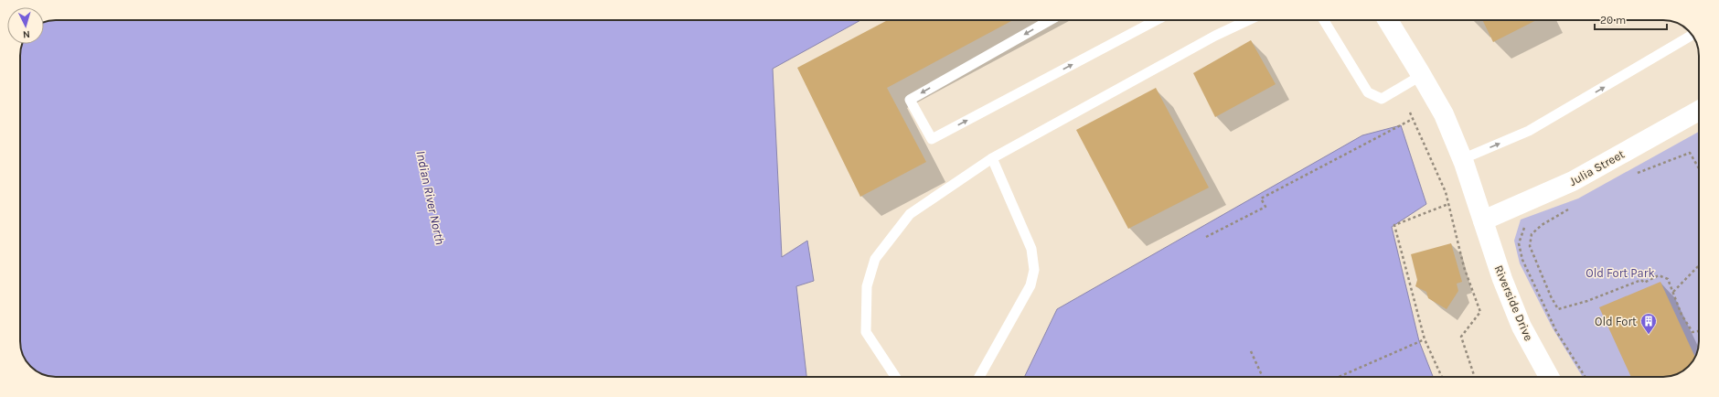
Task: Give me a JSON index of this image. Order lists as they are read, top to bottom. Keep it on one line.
{"streets":{"main road":["Julia Street","Riverside Drive"]},"crossings":[["Julia Street","Riverside Drive"]],"water":["Indian River North"],"parks":["Old Fort Park"],"places":{"building":["Old Fort"]},"scale_bar":"20 m","north":"bottom"}
